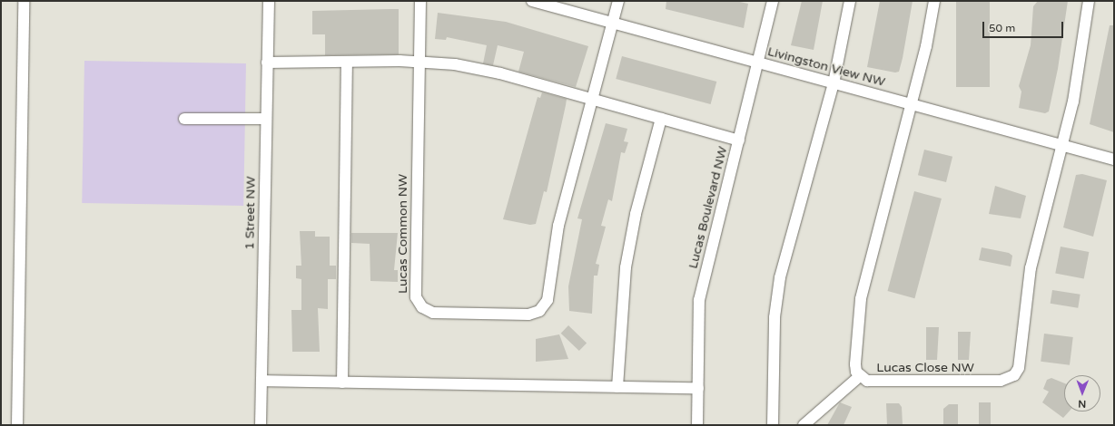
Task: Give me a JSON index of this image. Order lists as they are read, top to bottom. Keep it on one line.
{"streets":{"street":["Livingston View NW","Lucas Boulevard NW","1 Street NW","Lucas Common NW","Lucas Close NW"]},"crossings":[["Livingston View NW","Lucas Boulevard NW"],["Livingston View NW","Lucas Common NW"],["Livingston View NW","Lucas Close NW"]],"scale_bar":"50 m","north":"bottom"}
